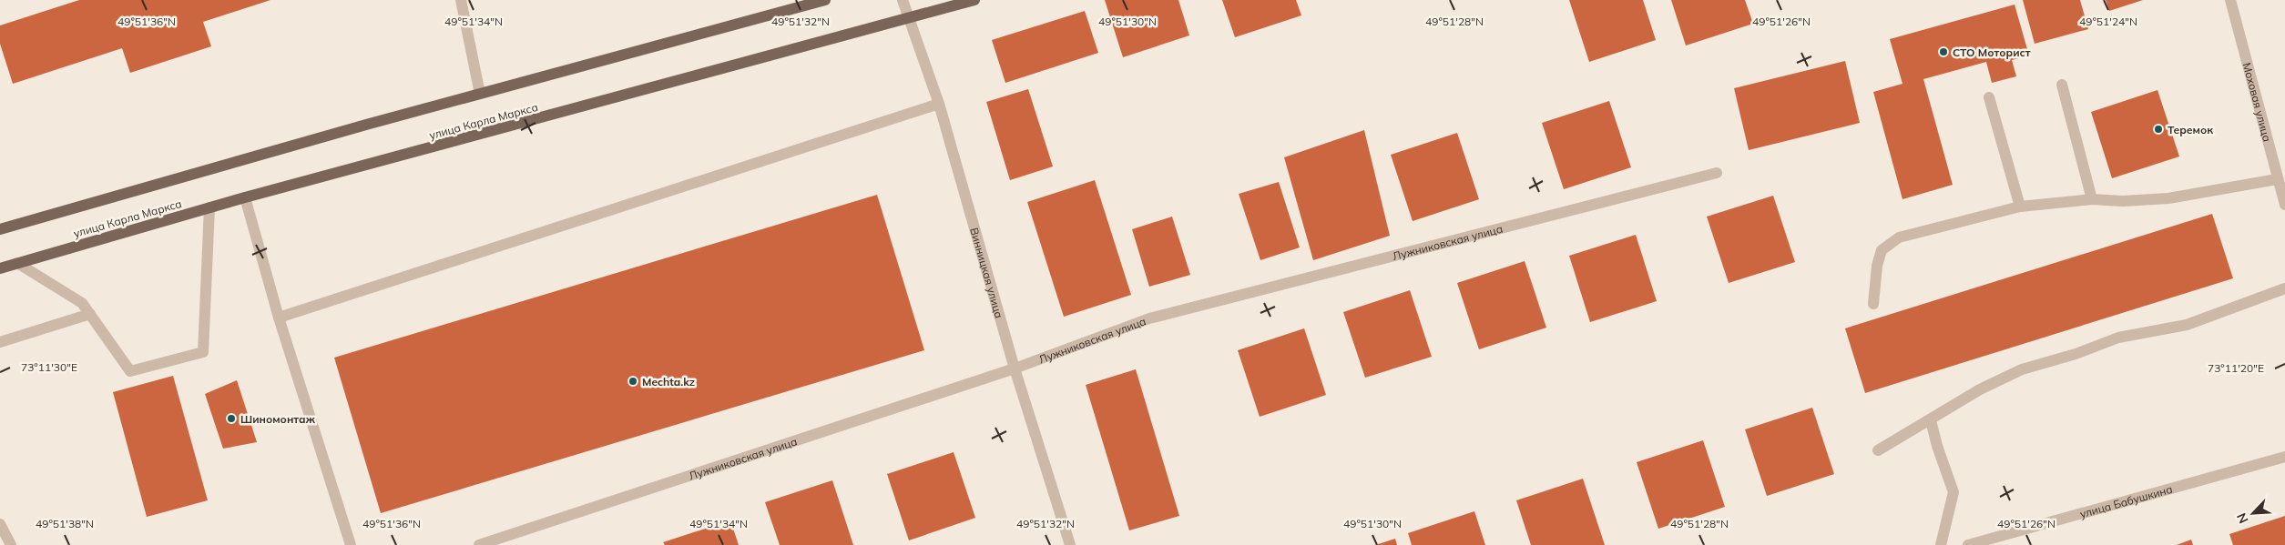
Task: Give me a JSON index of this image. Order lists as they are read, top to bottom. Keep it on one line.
{"streets":{"main road":["улица Карла Маркса"],"street":["Моховая улица","Лужниковская улица","Винницкая улица","улица Бабушкина"]},"crossings":[["улица Карла Маркса","Винницкая улица"],["Лужниковская улица","Винницкая улица"]],"places":["СТО Моторист","Теремок","Mechta.kz","Шиномонтаж"],"north":"bottom left","coordinates":["49°51'36\"N","49°51'30\"N","49°51'26\"N","49°51'24\"N","49°51'34\"N","49°51'32\"N","49°51'28\"N","73°11'30\"E","73°11'20\"E","49°51'38\"N"]}
